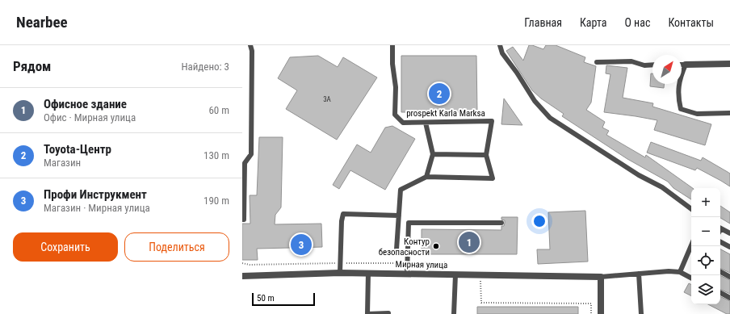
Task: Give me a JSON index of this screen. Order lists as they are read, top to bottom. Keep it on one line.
{"streets":{"street":["Мирная улица"],"lane":["prospekt Karla Marksa"]},"places":["Контур безопасности"],"house_numbers":["3А"],"scale_bar":"50 m","north":"top right","page":{"header":"Nearbee","nav":["Главная","Карта","О нас","Контакты"],"heading":["Рядом","Найдено: 3"],"pins":["2","1","3"],"list":[{"mark":"1","name":"Офисное здание","note":"Офис · Мирная улица","value":"60 m"},{"mark":"2","name":"Toyota-Центр","note":"Магазин","value":"130 m"},{"mark":"3","name":"Профи Инструкмент","note":"Магазин · Мирная улица","value":"190 m"}],"map_buttons":["+","−"],"buttons":["Сохранить","Поделиться"],"scale":"50 m"}}
